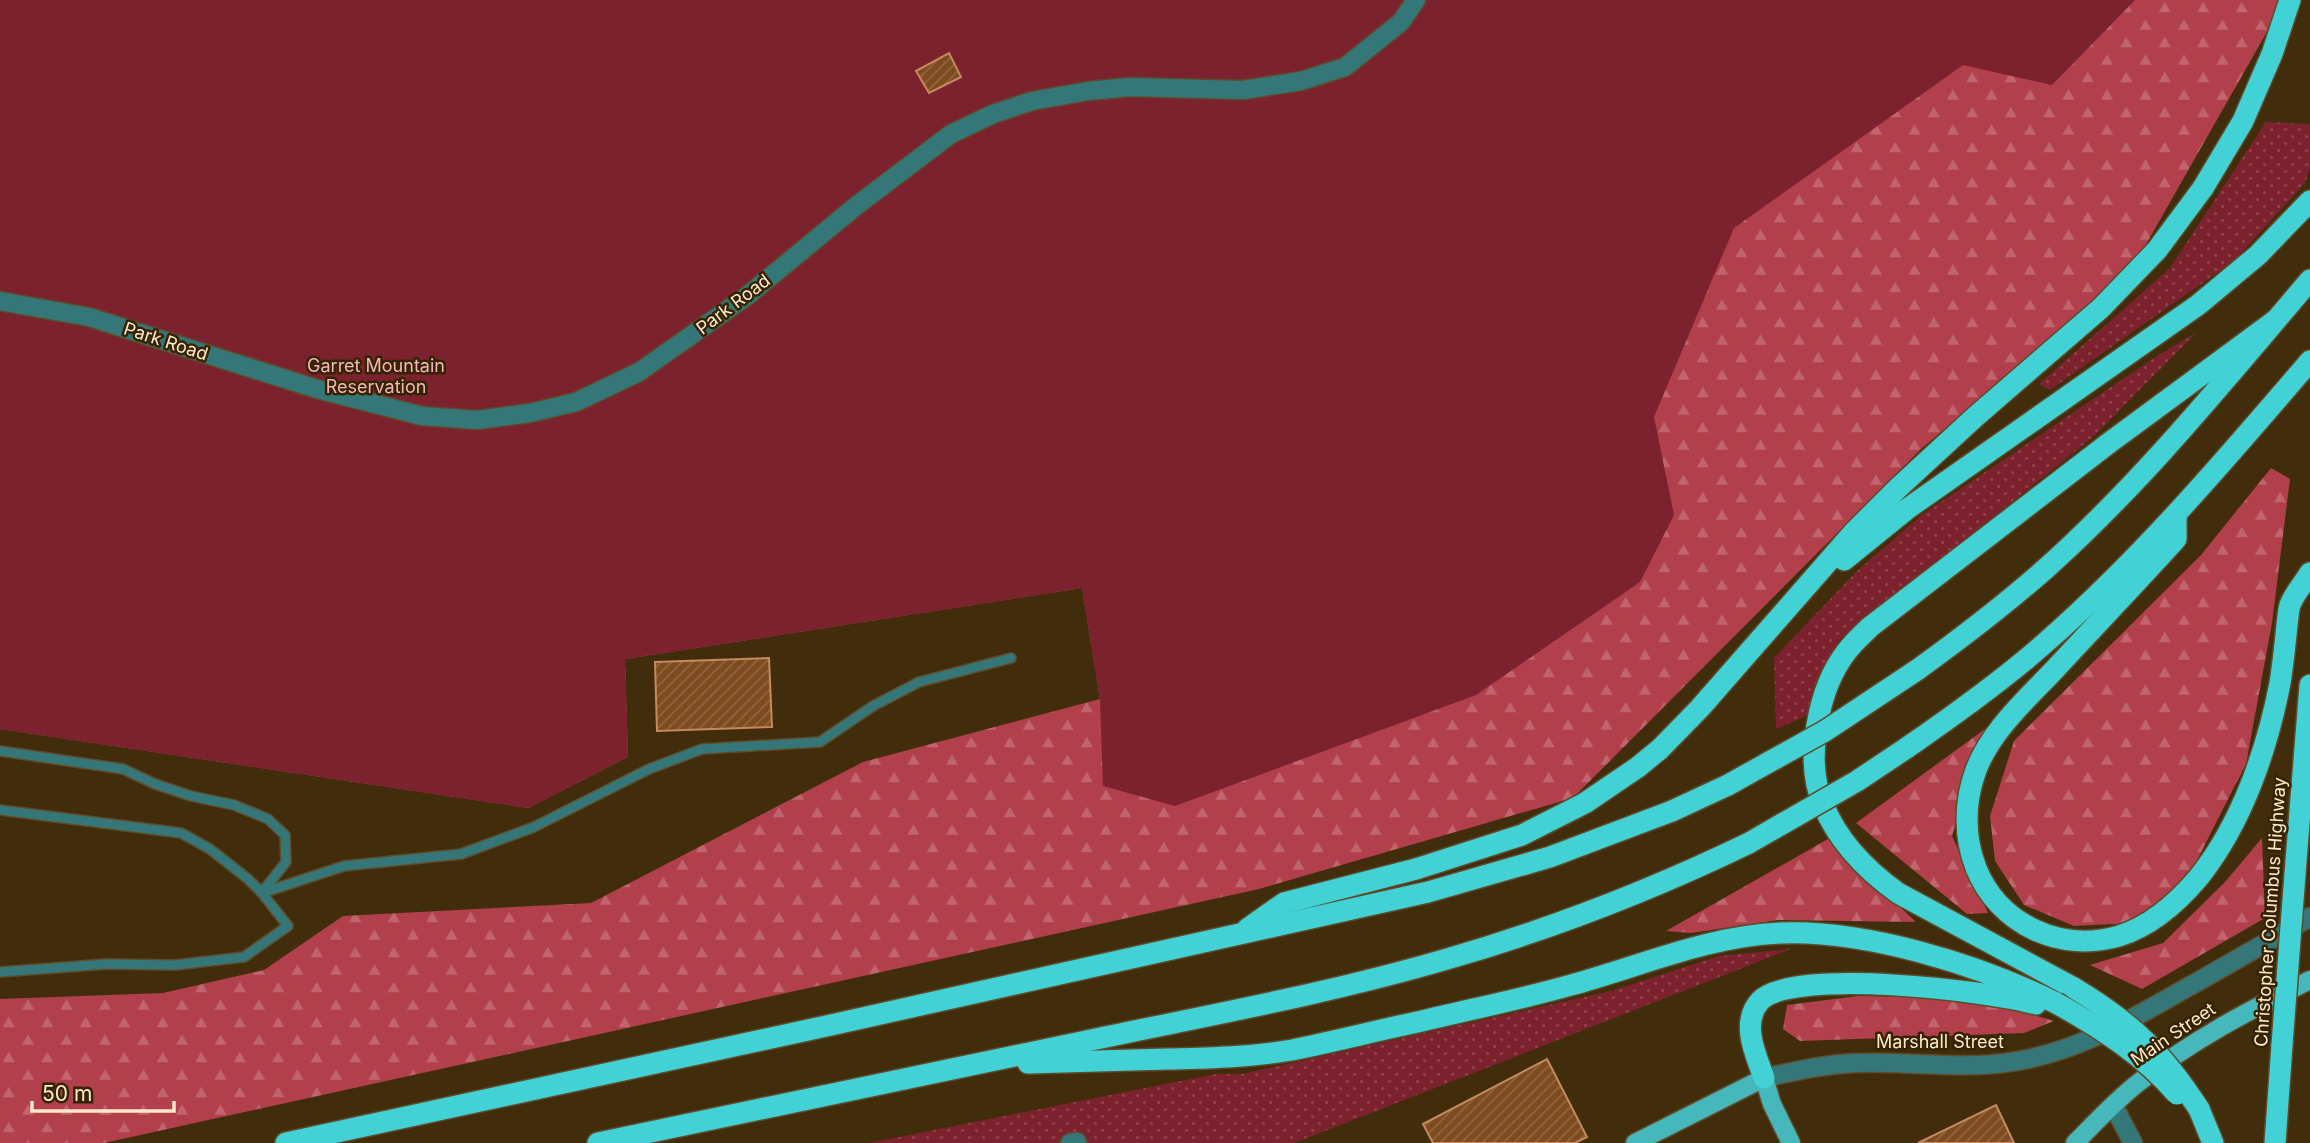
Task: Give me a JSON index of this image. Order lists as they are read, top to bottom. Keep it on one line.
{"streets":{"highway":["Christopher Columbus Highway"],"main road":["Main Street","Marshall Street"],"street":["Park Road"]},"parks":["Garret Mountain Reservation"],"scale_bar":"50 m"}
